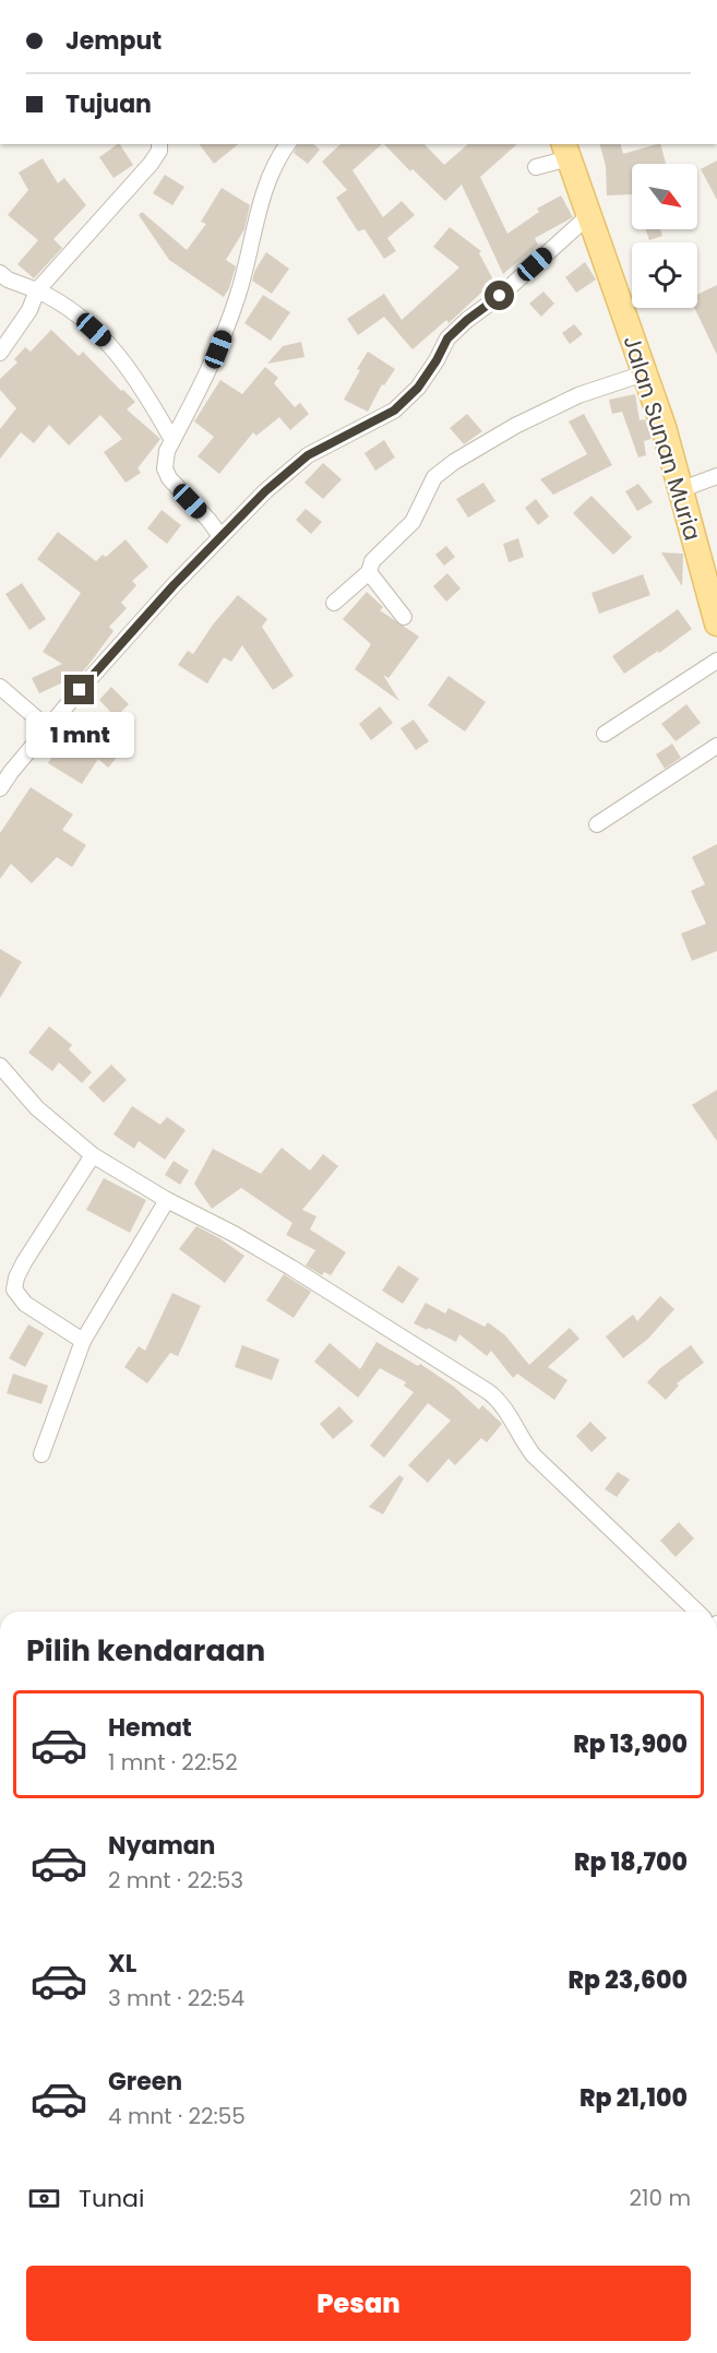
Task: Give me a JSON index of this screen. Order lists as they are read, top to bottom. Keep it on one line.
{"streets":{"main road":["Jalan Sunan Muria"]},"north":"bottom right","page":{"banner":["Jemput","Tujuan"],"bubble":"1 mnt","heading":"Pilih kendaraan","list":[{"name":"Hemat","note":"1 mnt · 22:52","value":"Rp 13,900"},{"name":"Nyaman","note":"2 mnt · 22:53","value":"Rp 18,700"},{"name":"XL","note":"3 mnt · 22:54","value":"Rp 23,600"},{"name":"Green","note":"4 mnt · 22:55","value":"Rp 21,100"}],"pay":["Tunai","210 m"],"buttons":"Pesan"}}
